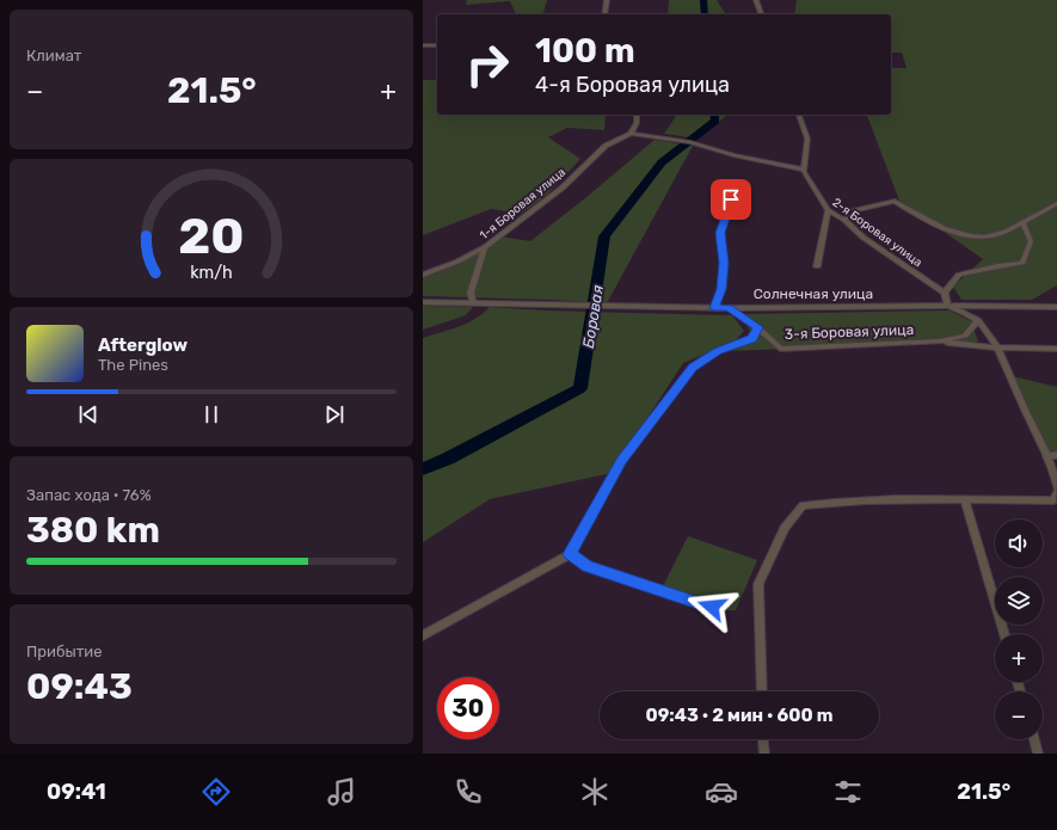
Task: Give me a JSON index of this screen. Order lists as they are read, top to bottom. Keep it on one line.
{"streets":{"street":["1-я Боровая улица","2-я Боровая улица","Солнечная улица","3-я Боровая улица"]},"crossings":[["Солнечная улица","3-я Боровая улица"]],"water":["Боровая"],"page":{"tile":["Климат",["Запас хода · 76%","380 km"],["Прибытие","09:43"]],"turn":["100 m","4-я Боровая улица"],"heat":["−","21.5°","+"],"song":["Afterglow","The Pines"],"map_buttons":["+","−"],"limit":"30","trip":"09:43 · 2 мин · 600 m","tabs":["09:41","21.5°"],"gauge":["20","km/h"]}}
